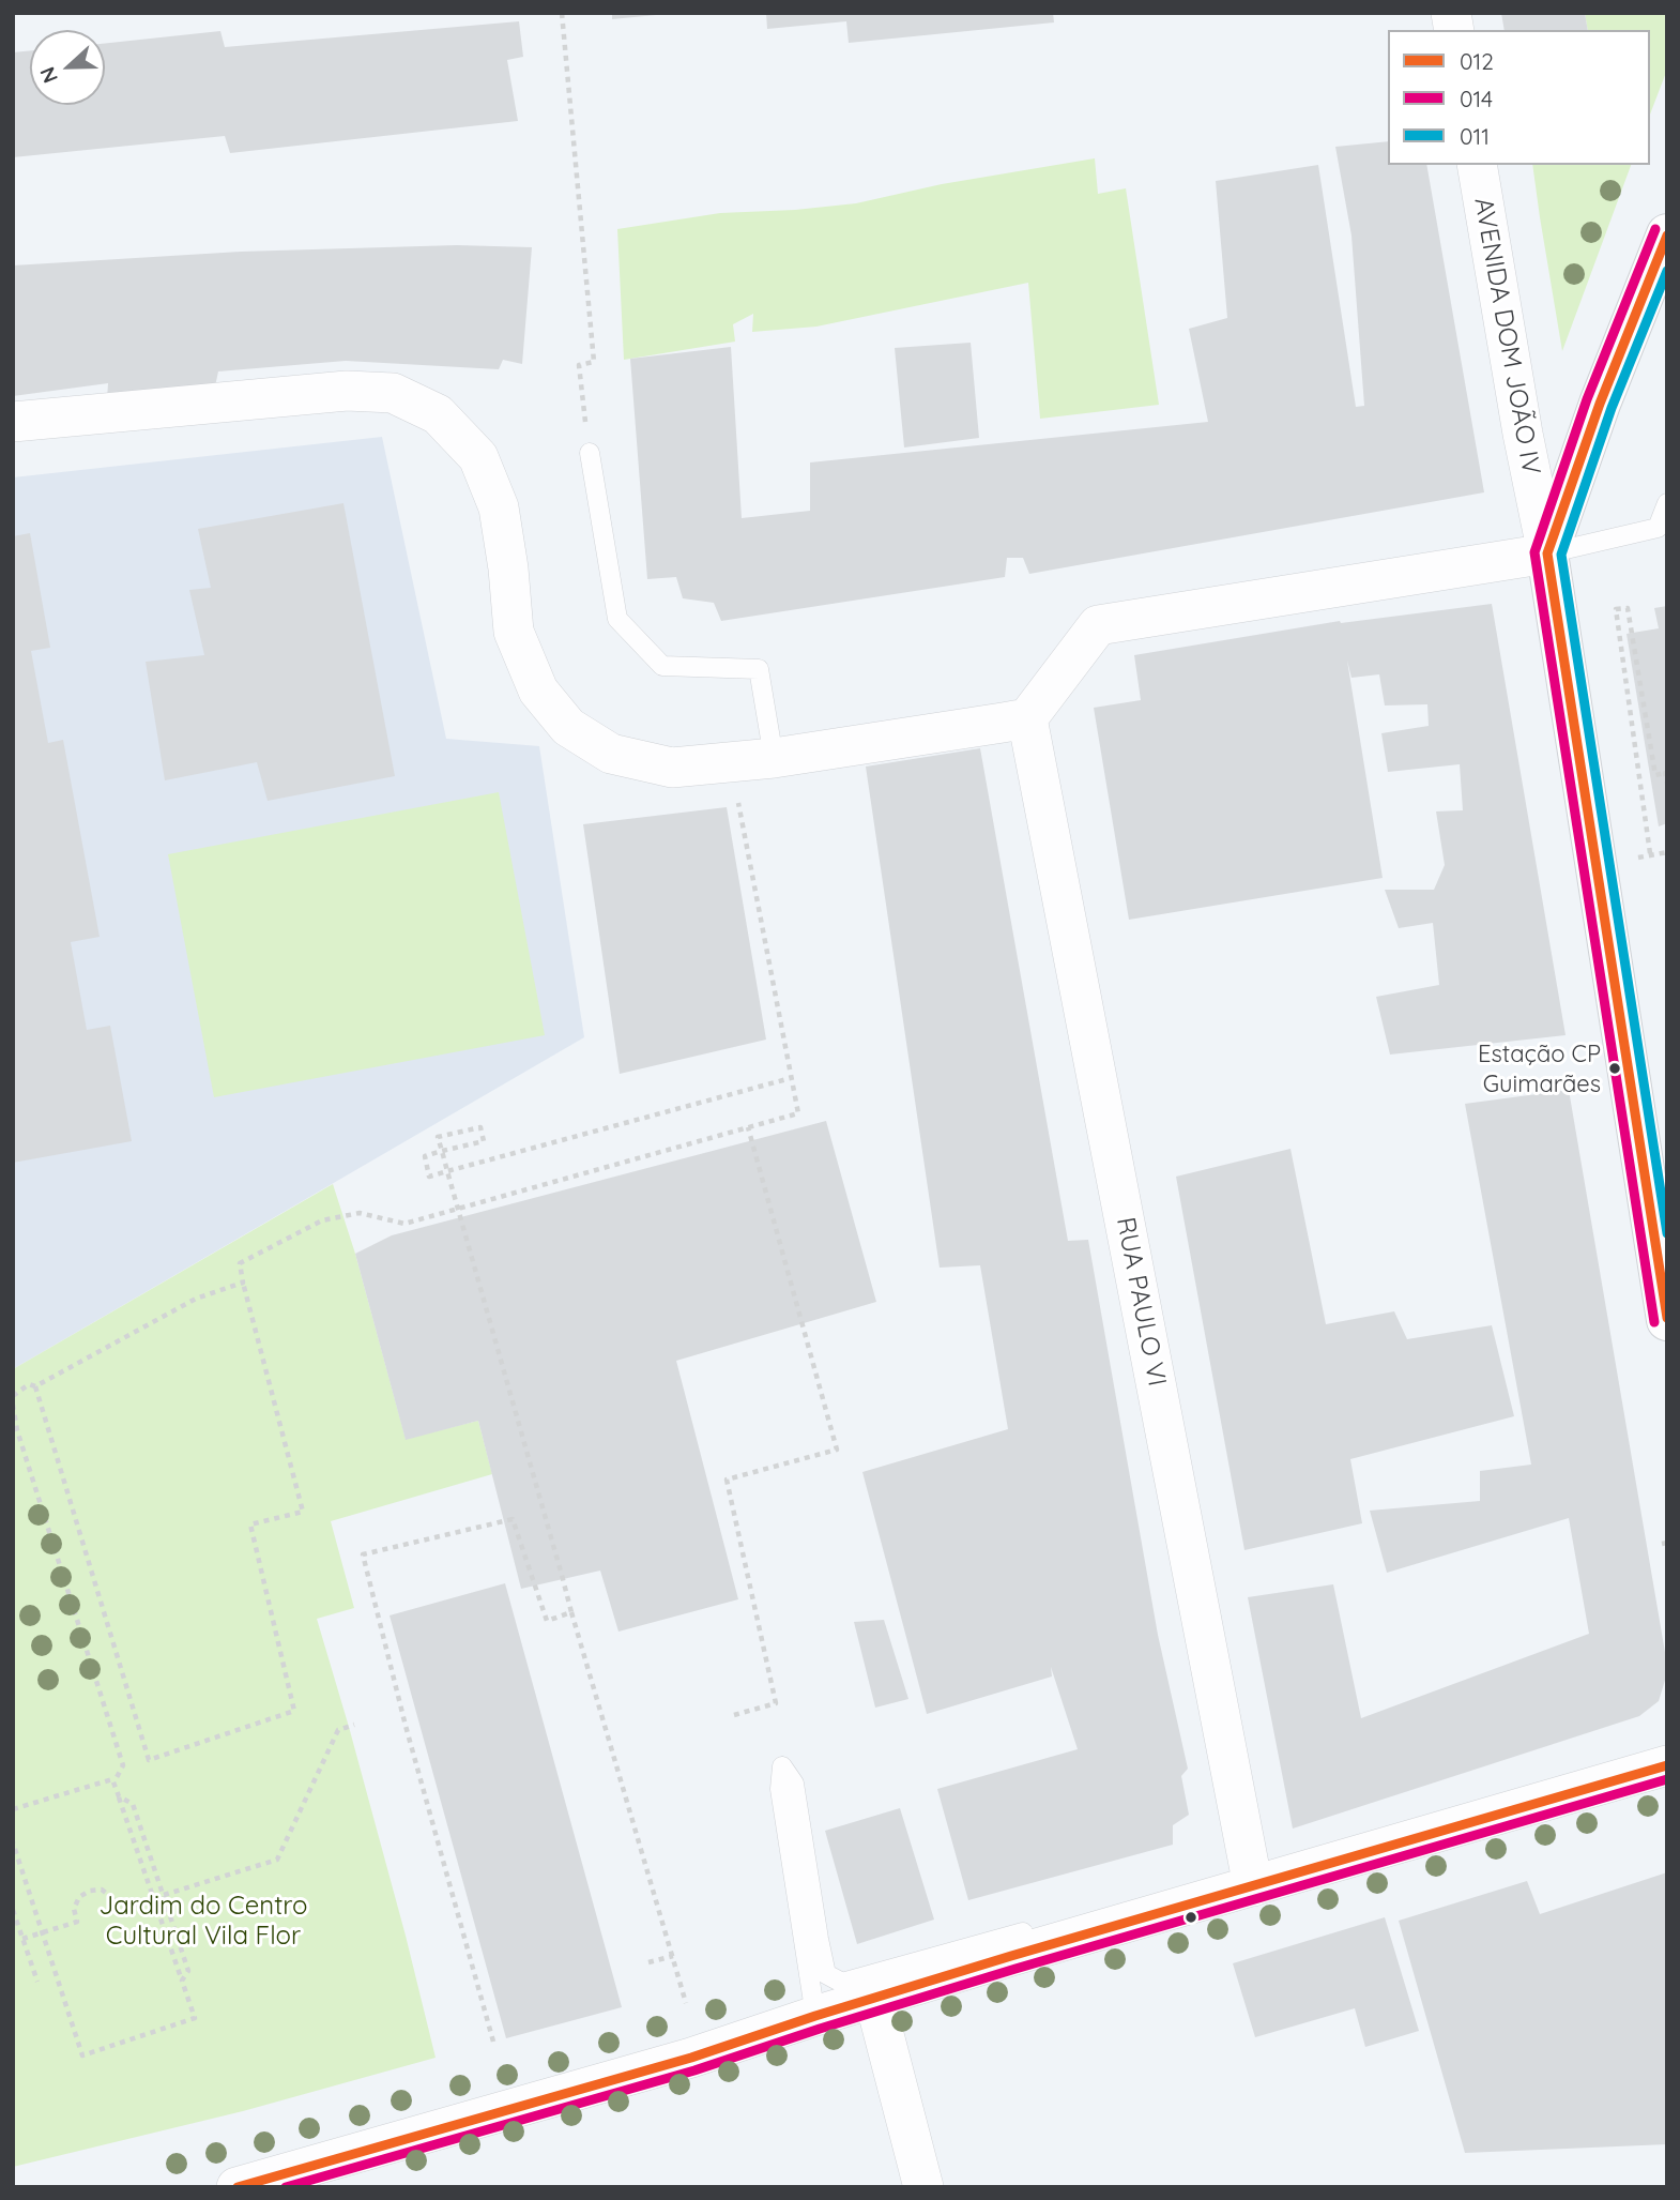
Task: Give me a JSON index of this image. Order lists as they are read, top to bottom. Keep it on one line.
{"streets":{"street":["AVENIDA DOM JOÃO IV","RUA PAULO VI"]},"parks":["Jardim do Centro Cultural Vila Flor"],"places":["Estação CP Guimarães"],"lines":["transit line 014","transit line 012","transit line 011"],"legend":["012","014","011"],"north":"left"}
